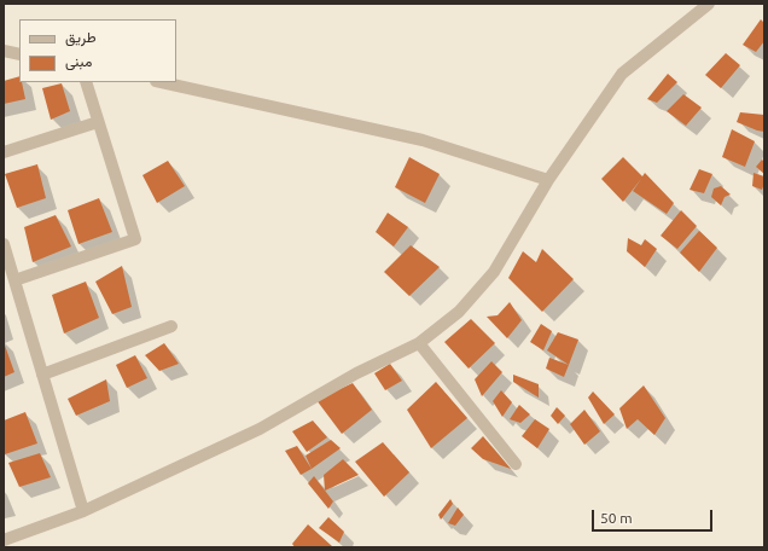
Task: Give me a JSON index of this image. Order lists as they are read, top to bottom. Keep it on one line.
{"legend":["طريق","مبنى"],"scale_bar":"50 m"}
